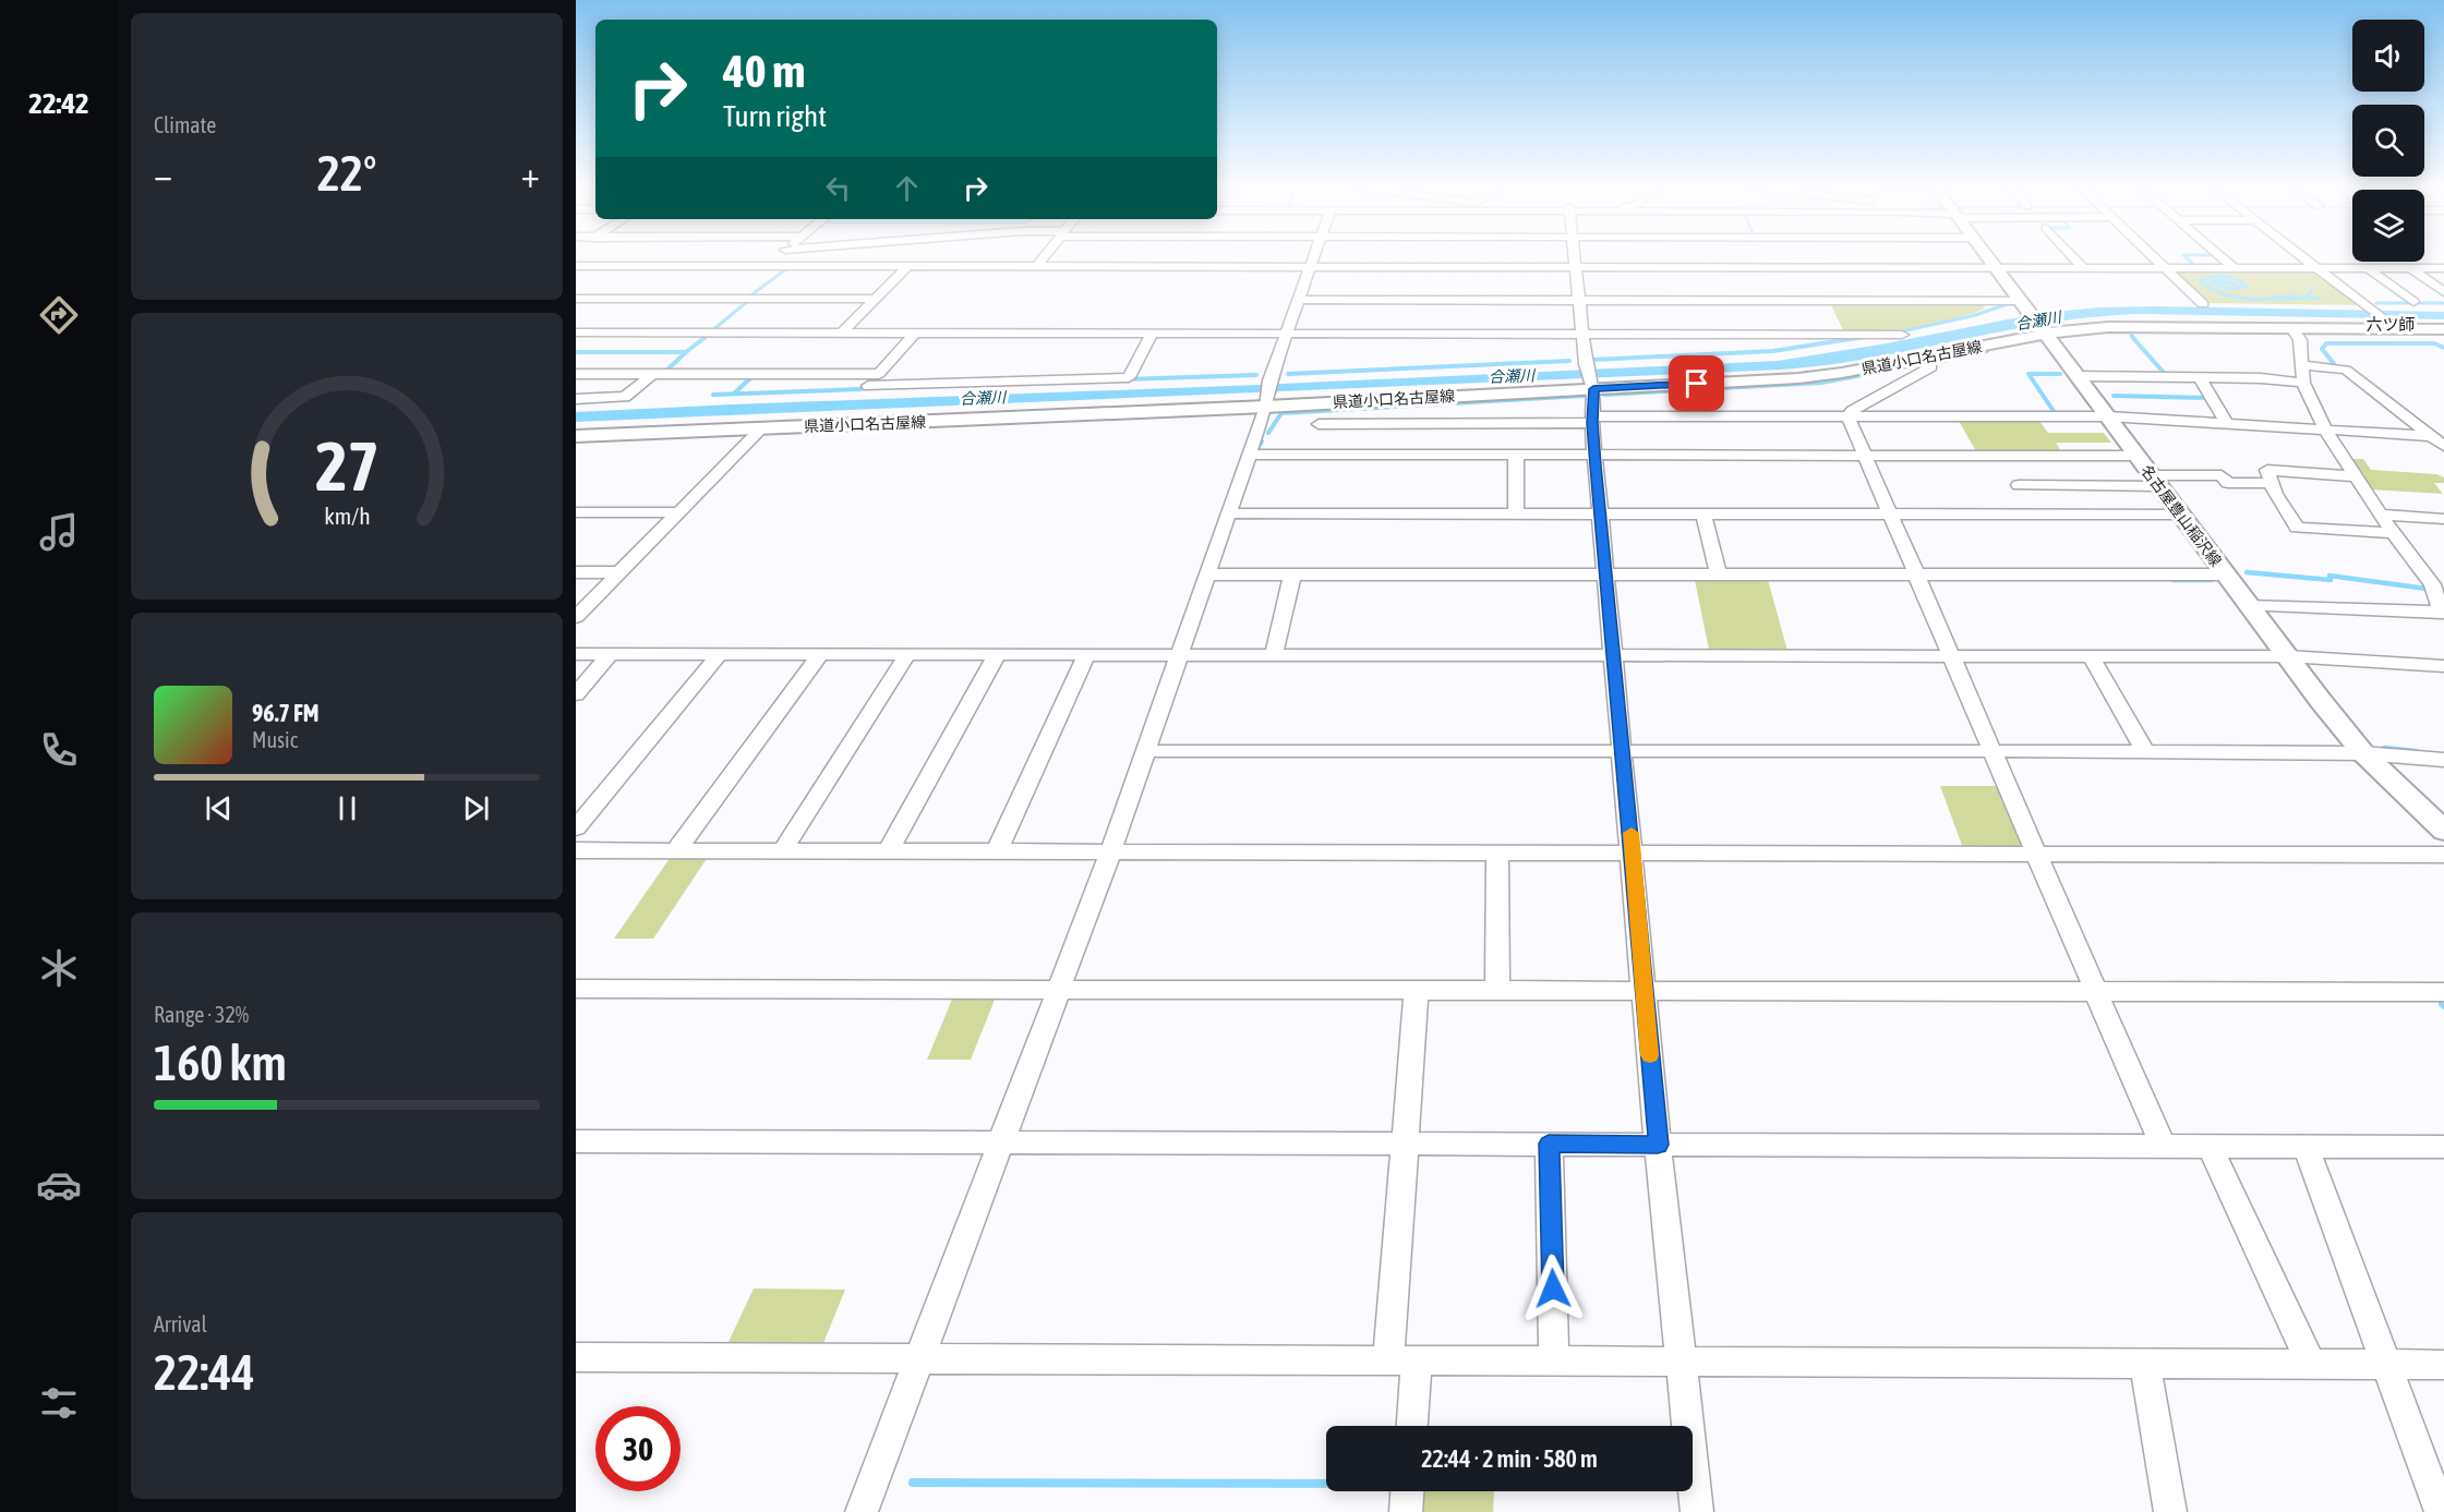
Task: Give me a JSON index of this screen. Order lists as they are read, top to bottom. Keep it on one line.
{"streets":{"main road":["県道小口名古屋線","名古屋豊山稲沢線"]},"crossings":[["県道小口名古屋線","名古屋豊山稲沢線"]],"districts":["六ツ師"],"water":["合瀬川"],"page":{"tabs":"22:42","tile":["Climate",["Range · 32%","160 km"],["Arrival","22:44"]],"turn":["40 m","Turn right"],"heat":["−","22°","+"],"song":["96.7 FM","Music"],"limit":"30","trip":"22:44 · 2 min · 580 m","gauge":["27","km/h"]}}
